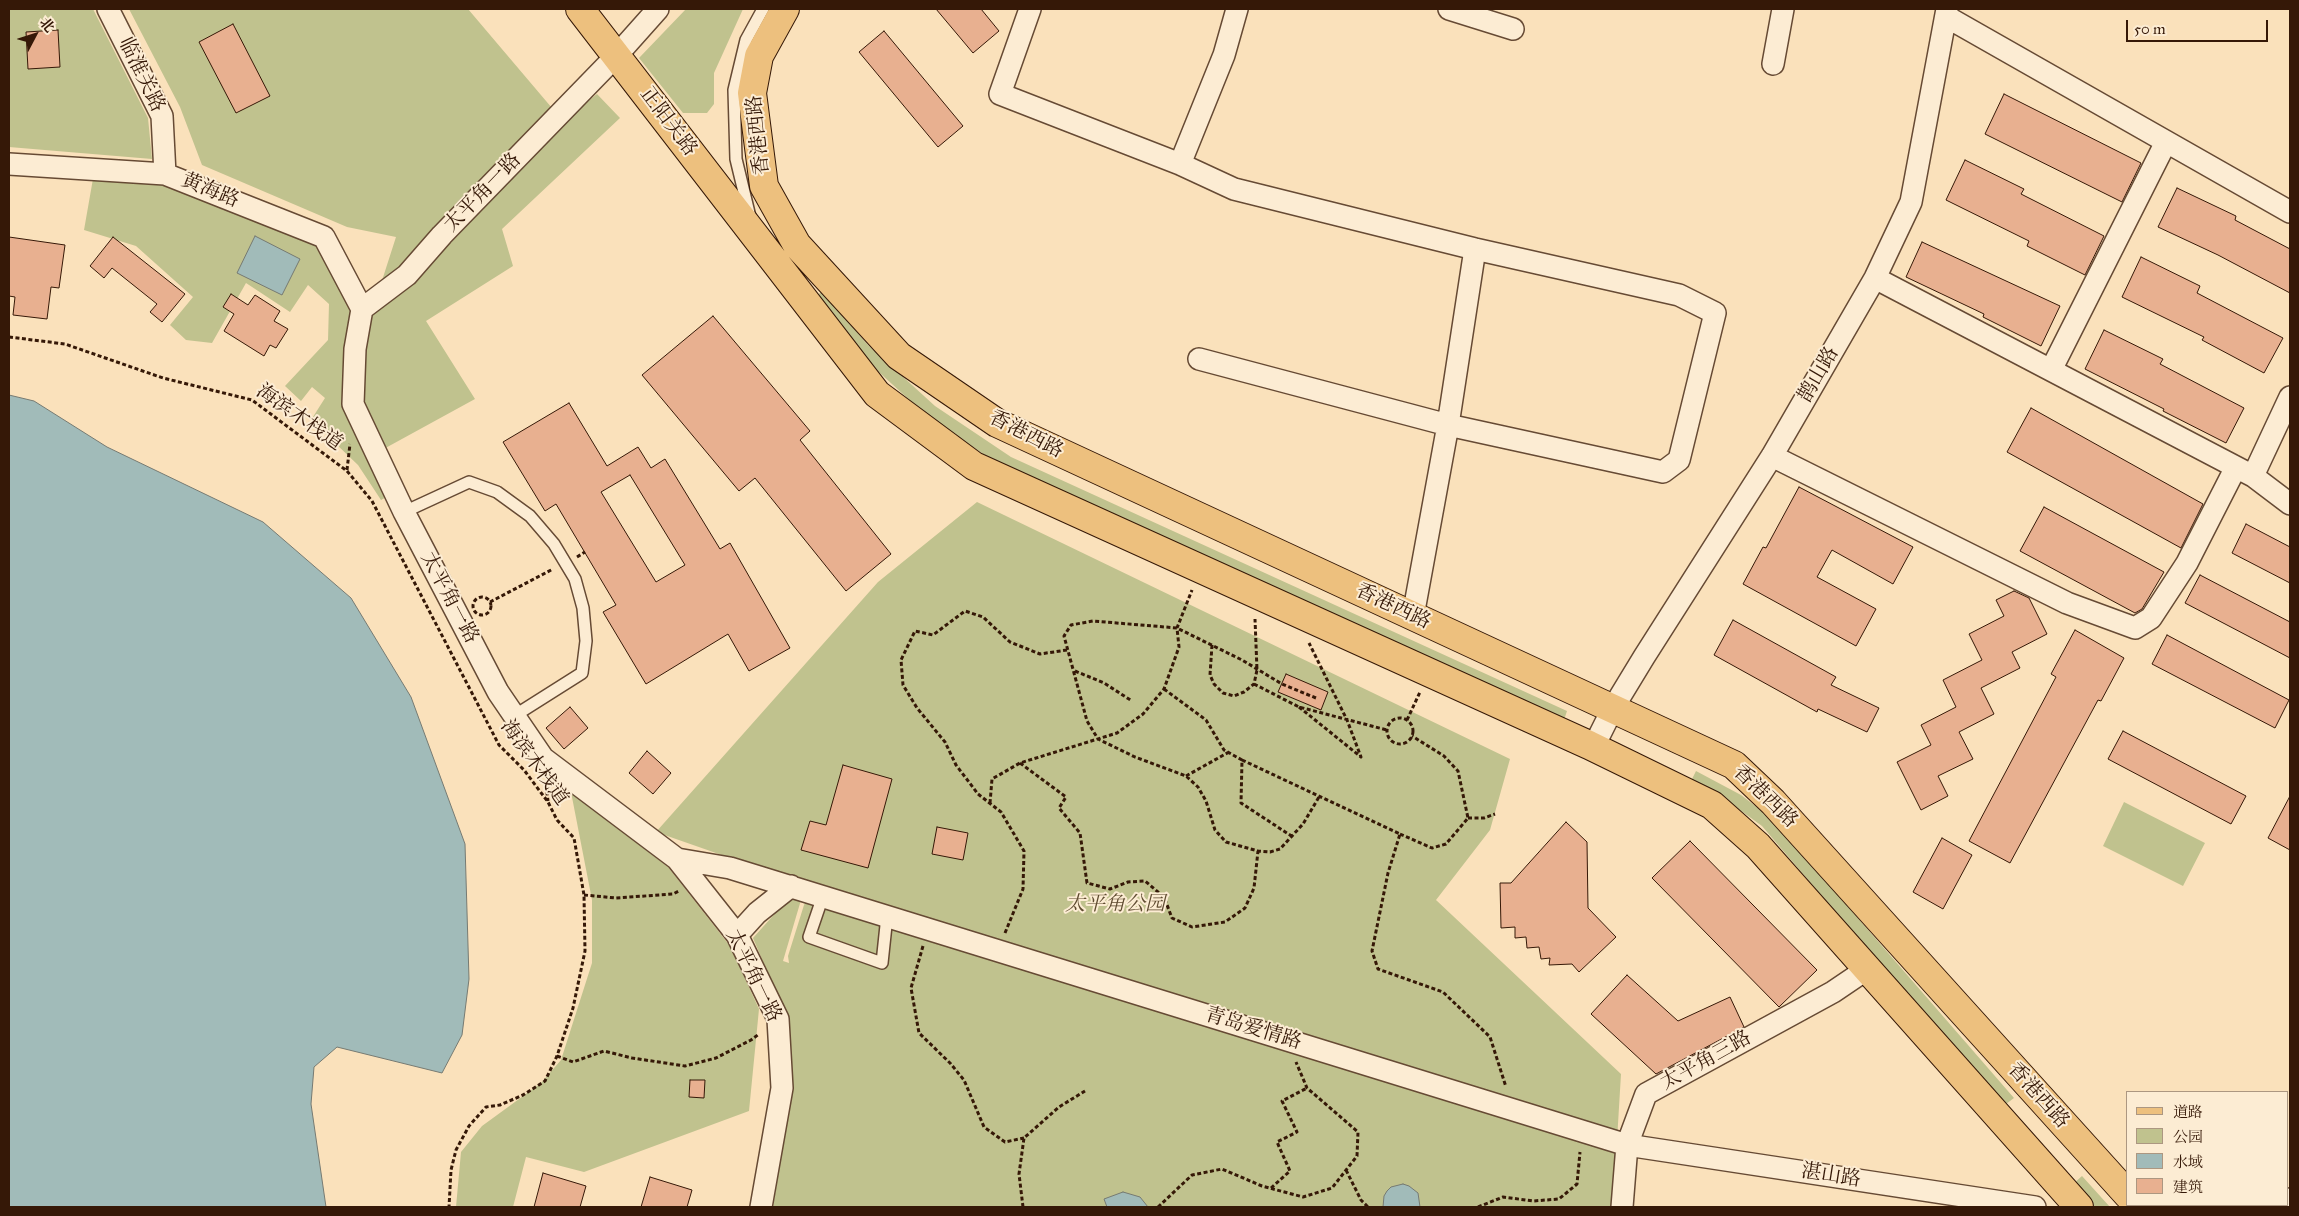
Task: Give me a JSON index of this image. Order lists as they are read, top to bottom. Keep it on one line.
{"streets":{"main road":["正阳关路","香港西路"],"street":["临淮关路","黄海路","太平角一路","鹊山路","青岛爱情路","太平角三路","湛山路"],"path":["海滨木栈道"]},"crossings":[["临淮关路","黄海路"],["正阳关路","香港西路"],["正阳关路","太平角一路"],["香港西路","鹊山路"],["香港西路","太平角三路"],["黄海路","太平角一路"],["太平角一路","青岛爱情路"],["青岛爱情路","太平角三路"],["青岛爱情路","湛山路"],["太平角三路","湛山路"]],"parks":["太平角公园"],"legend":["道路","公园","水域","建筑"],"scale_bar":"50 m","north":"top right"}
